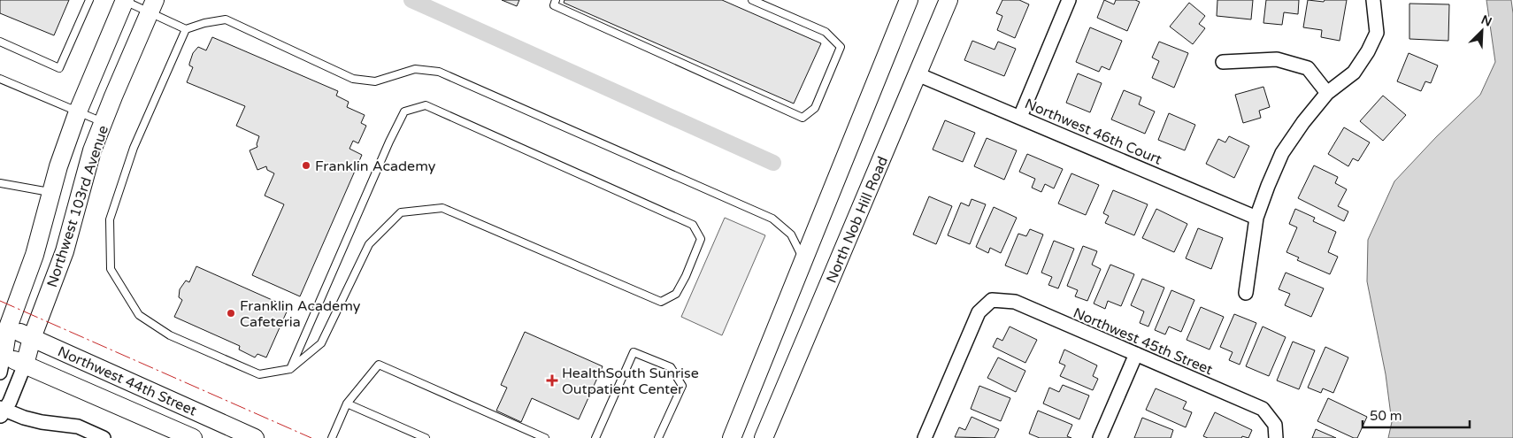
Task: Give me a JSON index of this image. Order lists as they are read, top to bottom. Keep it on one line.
{"streets":{"street":["Northwest 46th Court","Northwest 103rd Avenue","North Nob Hill Road","Northwest 45th Street","Northwest 44th Street"]},"crossings":[["Northwest 46th Court","North Nob Hill Road"],["Northwest 103rd Avenue","Northwest 44th Street"]],"places":{"other":["Franklin Academy","Franklin Academy Cafeteria"],"health":["HealthSouth Sunrise Outpatient Center"]},"scale_bar":"50 m","north":"top right"}
